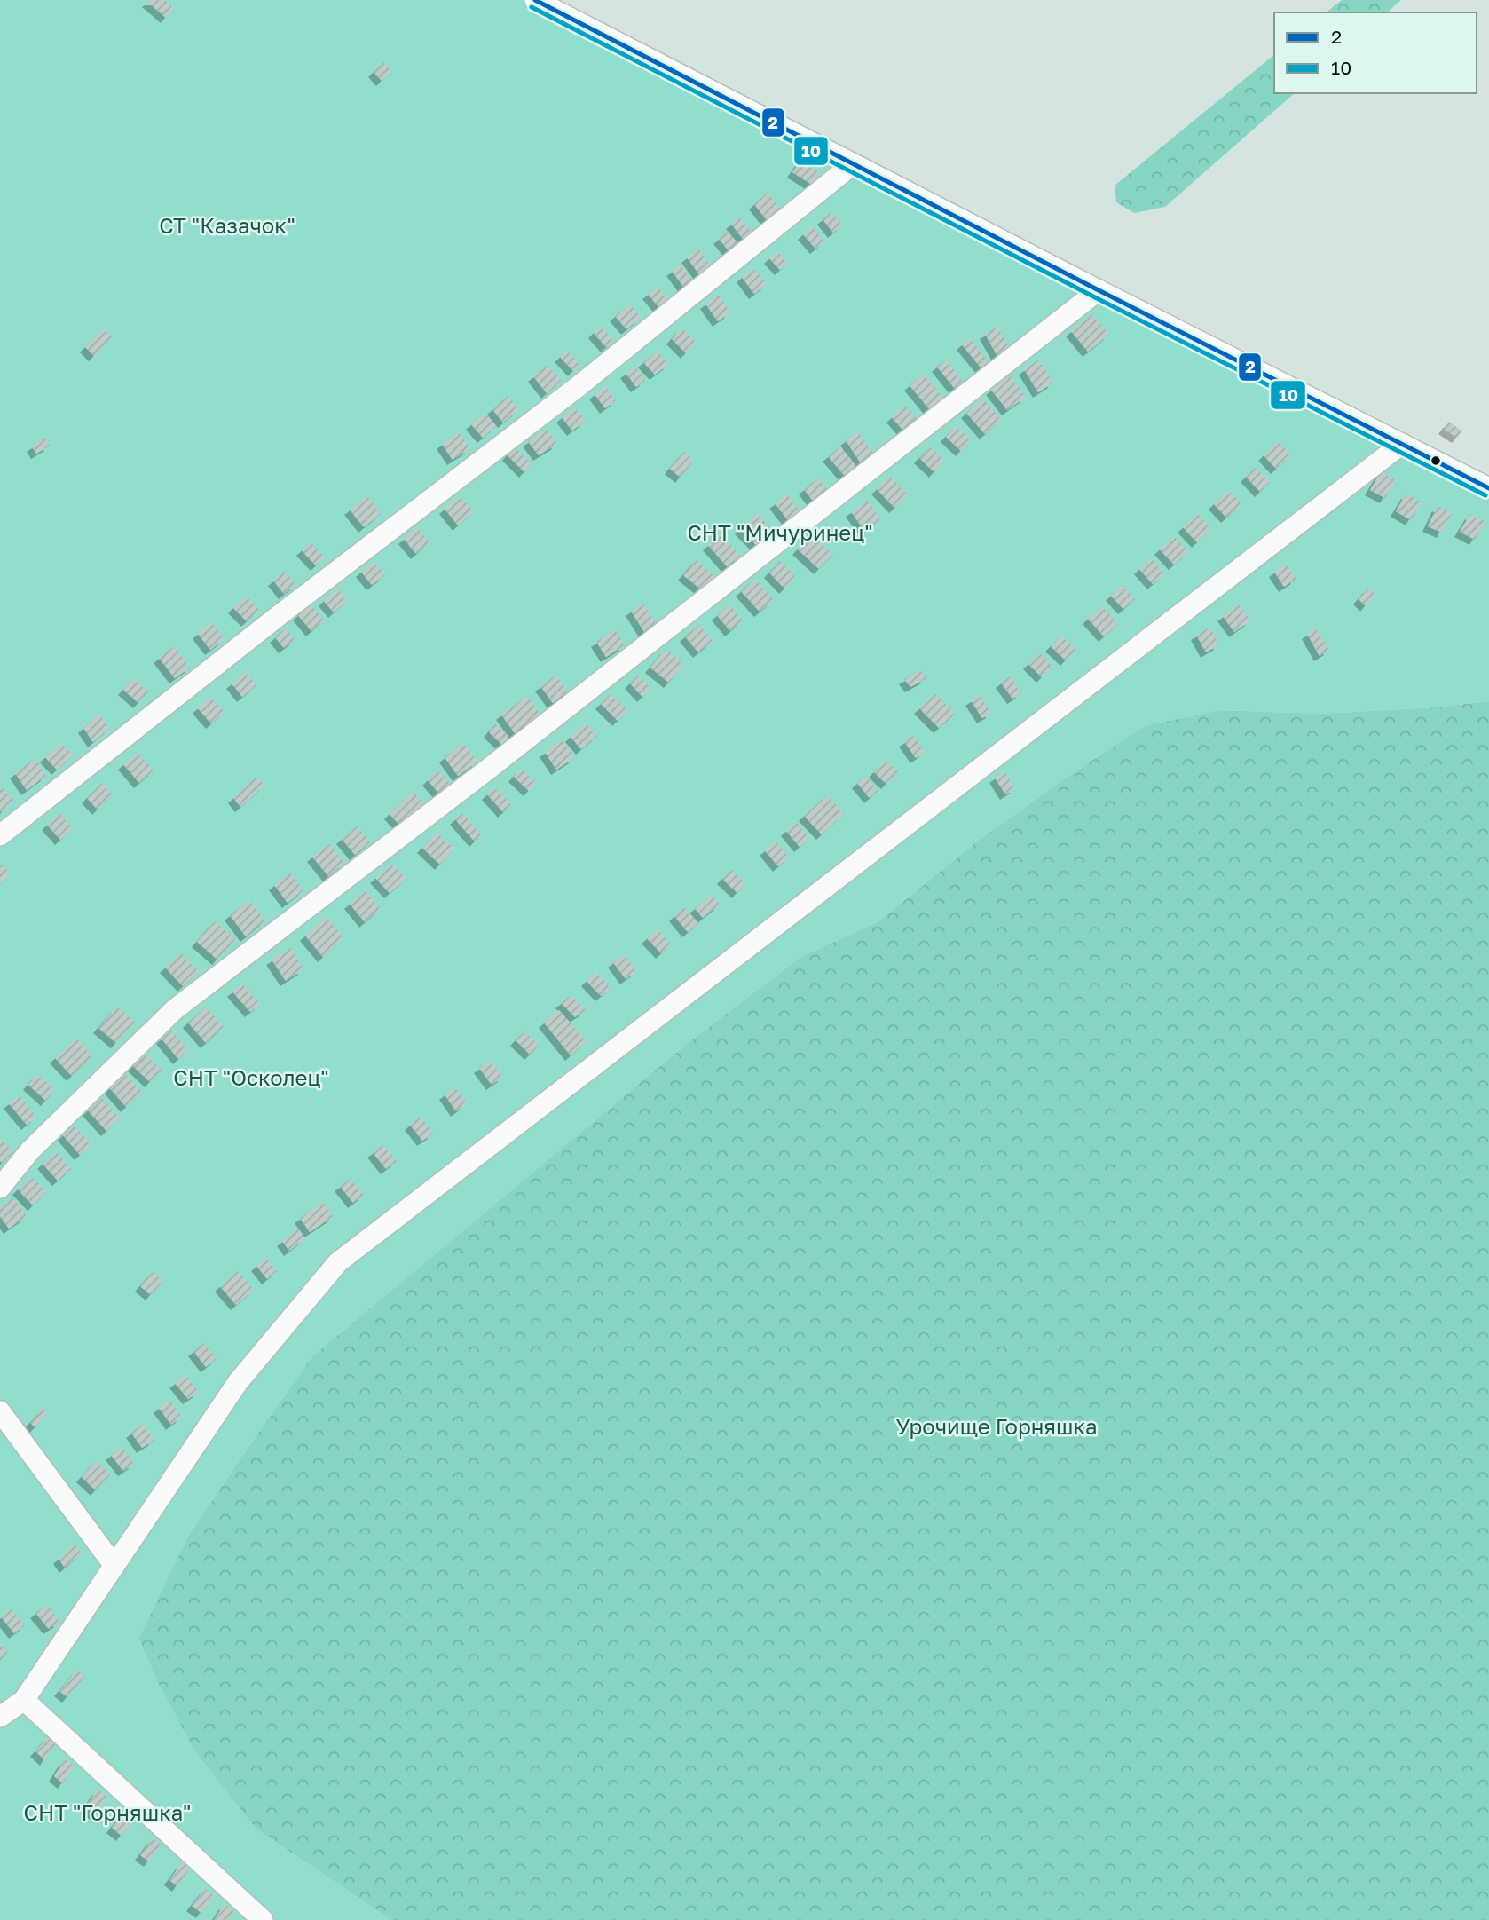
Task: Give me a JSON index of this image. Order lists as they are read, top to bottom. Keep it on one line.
{"parks":["СТ \"Казачок\"","СНТ \"Мичуринец\"","СНТ \"Осколец\"","Урочище Горняшка","СНТ \"Горняшка\""],"lines":["transit line 2","transit line 10"],"legend":["2","10"]}
